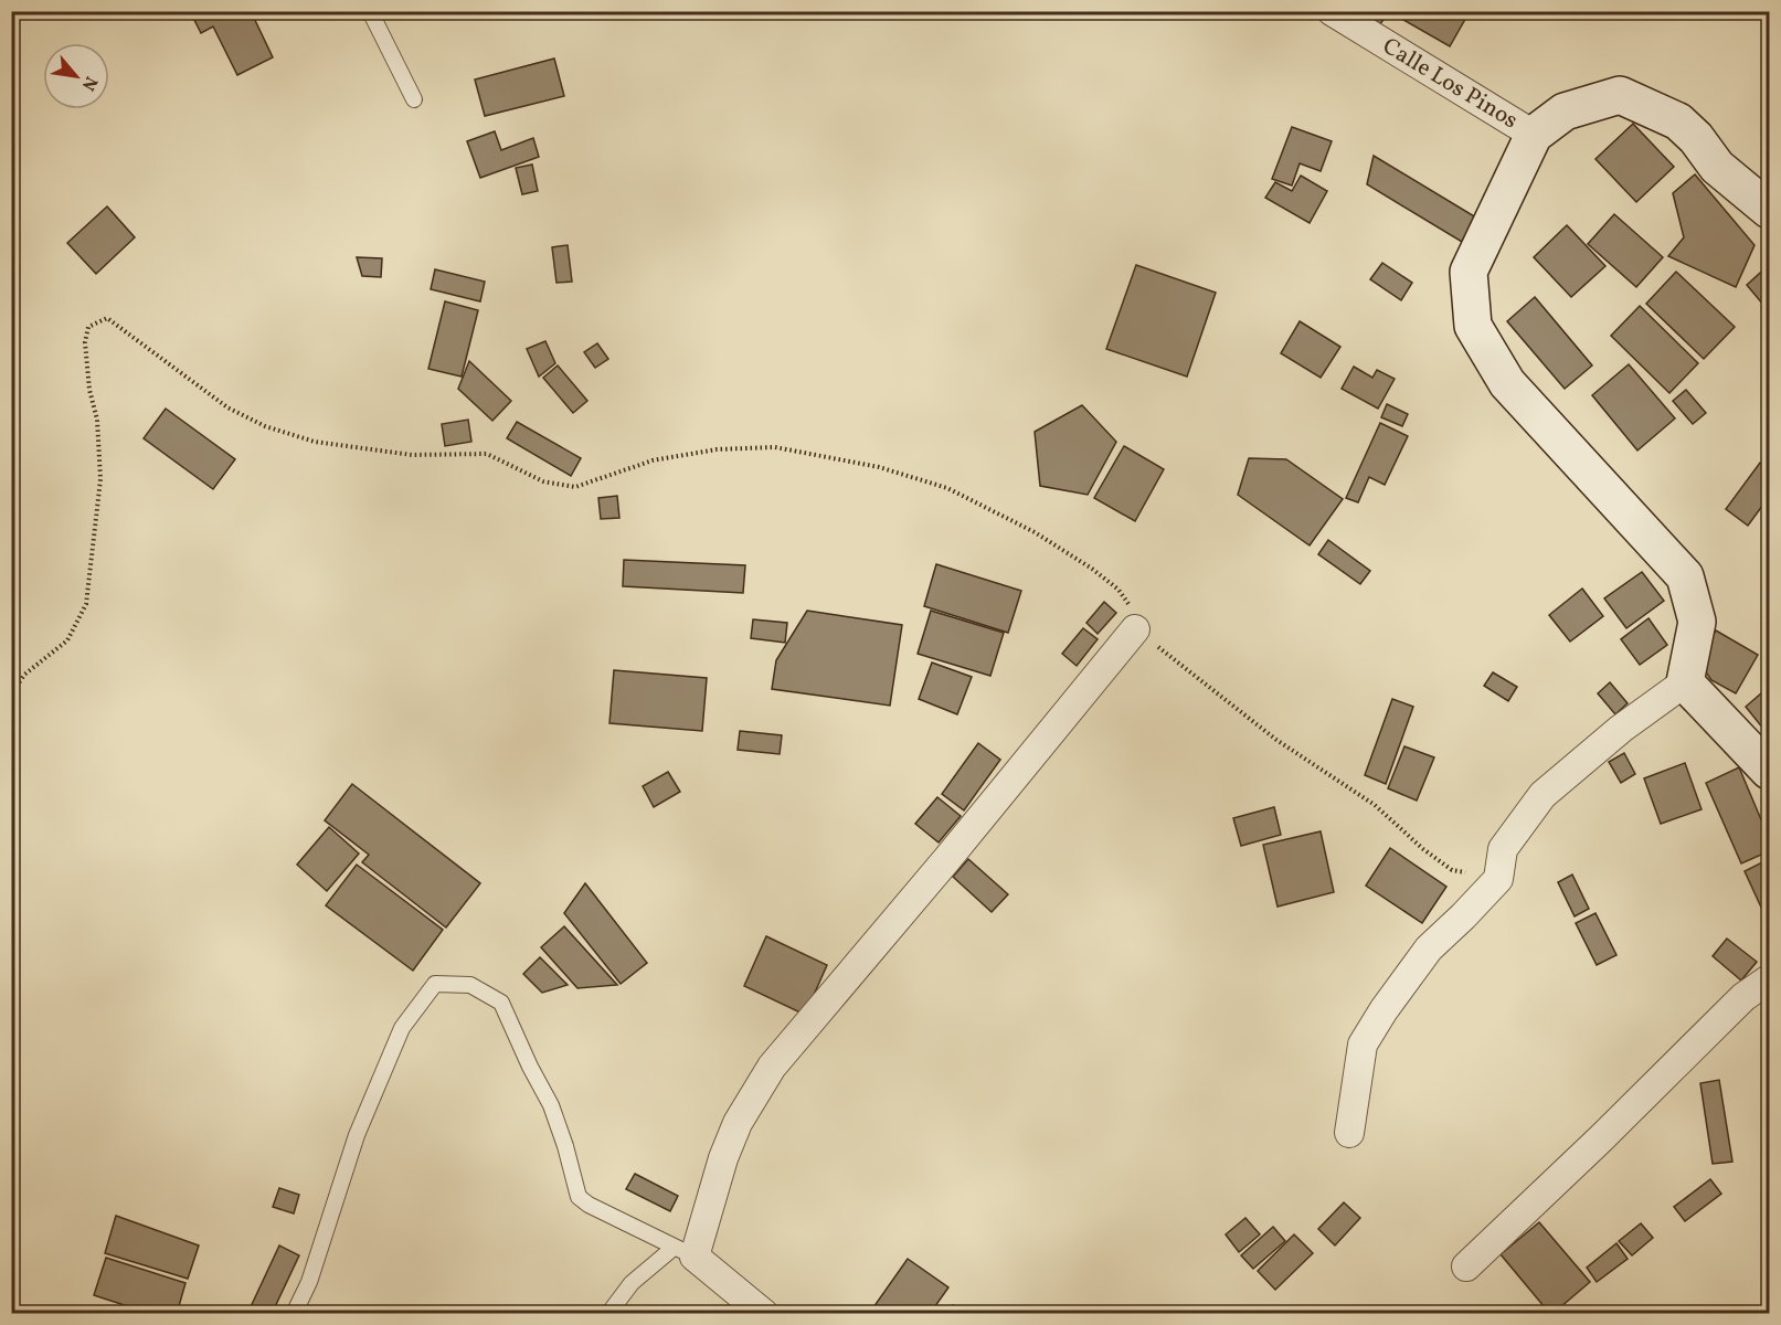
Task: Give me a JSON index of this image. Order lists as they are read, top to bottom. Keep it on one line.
{"streets":{"street":["Calle Los Pinos"]},"north":"bottom right"}
